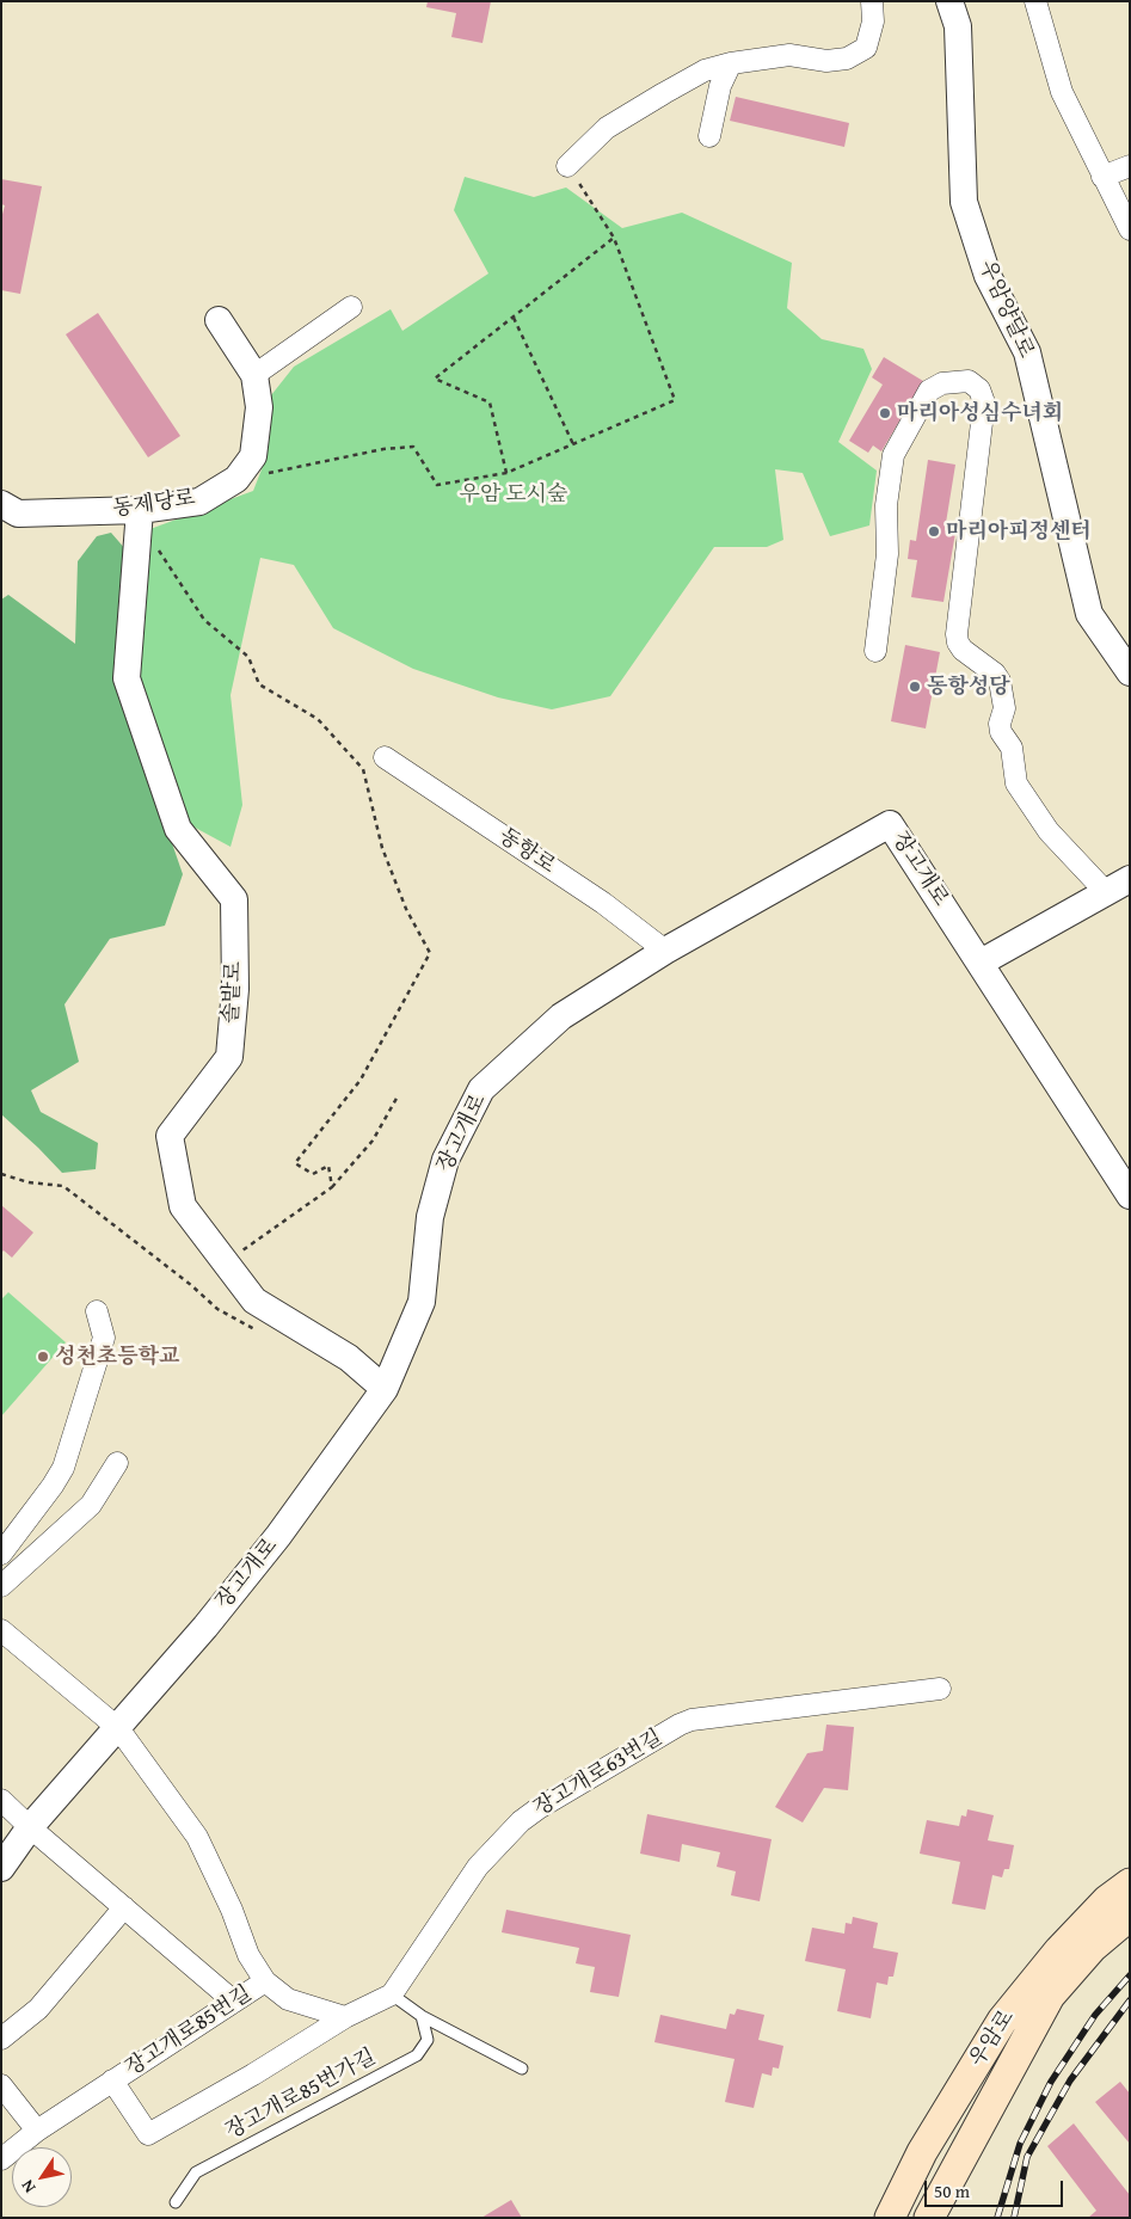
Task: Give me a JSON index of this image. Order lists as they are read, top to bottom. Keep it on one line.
{"streets":{"main road":["우암로"],"street":["우암양달로","동제당로","동항로","장고개로","솔밭로","장고개로63번길","장고개로85번길"],"lane":["장고개로85번가길"]},"crossings":[["동제당로","솔밭로"],["동항로","장고개로"],["장고개로","솔밭로"],["장고개로63번길","장고개로85번길"]],"parks":["우암 도시숲"],"places":["마리아성심수녀회","마리아피정센터","동항성당","성천초등학교"],"scale_bar":"50 m","north":"bottom left"}
